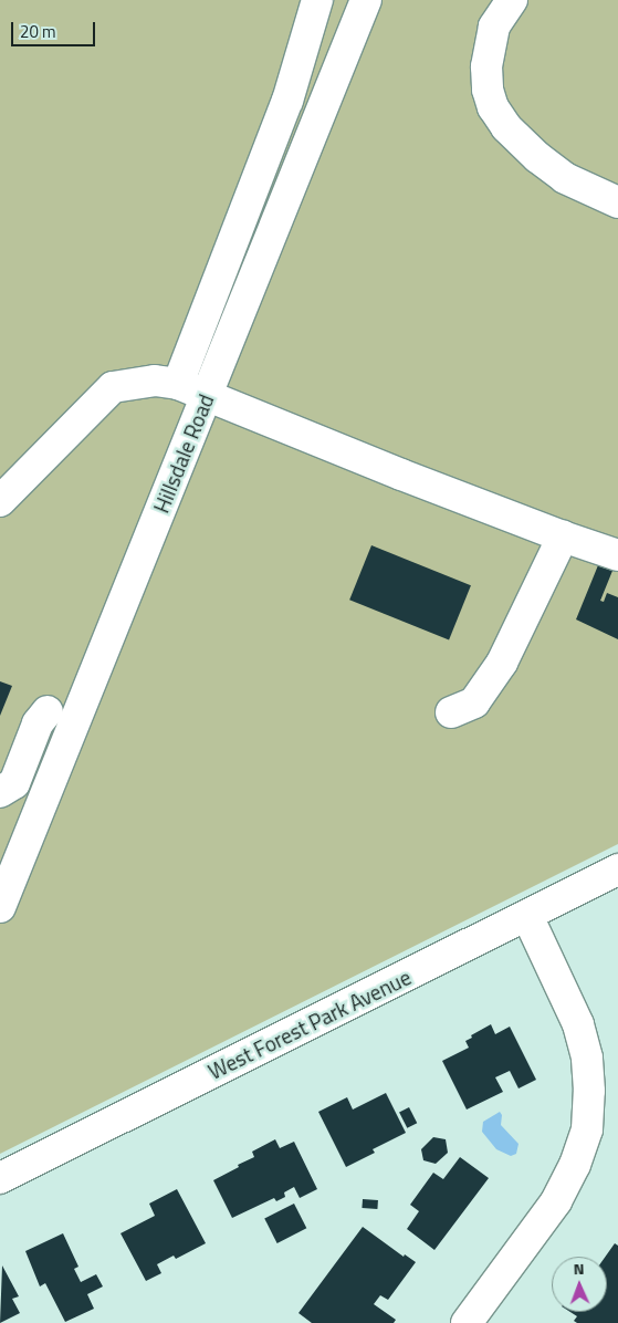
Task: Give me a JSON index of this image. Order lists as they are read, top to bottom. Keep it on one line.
{"streets":{"main road":["Hillsdale Road","West Forest Park Avenue"]},"scale_bar":"20 m","north":"top"}
